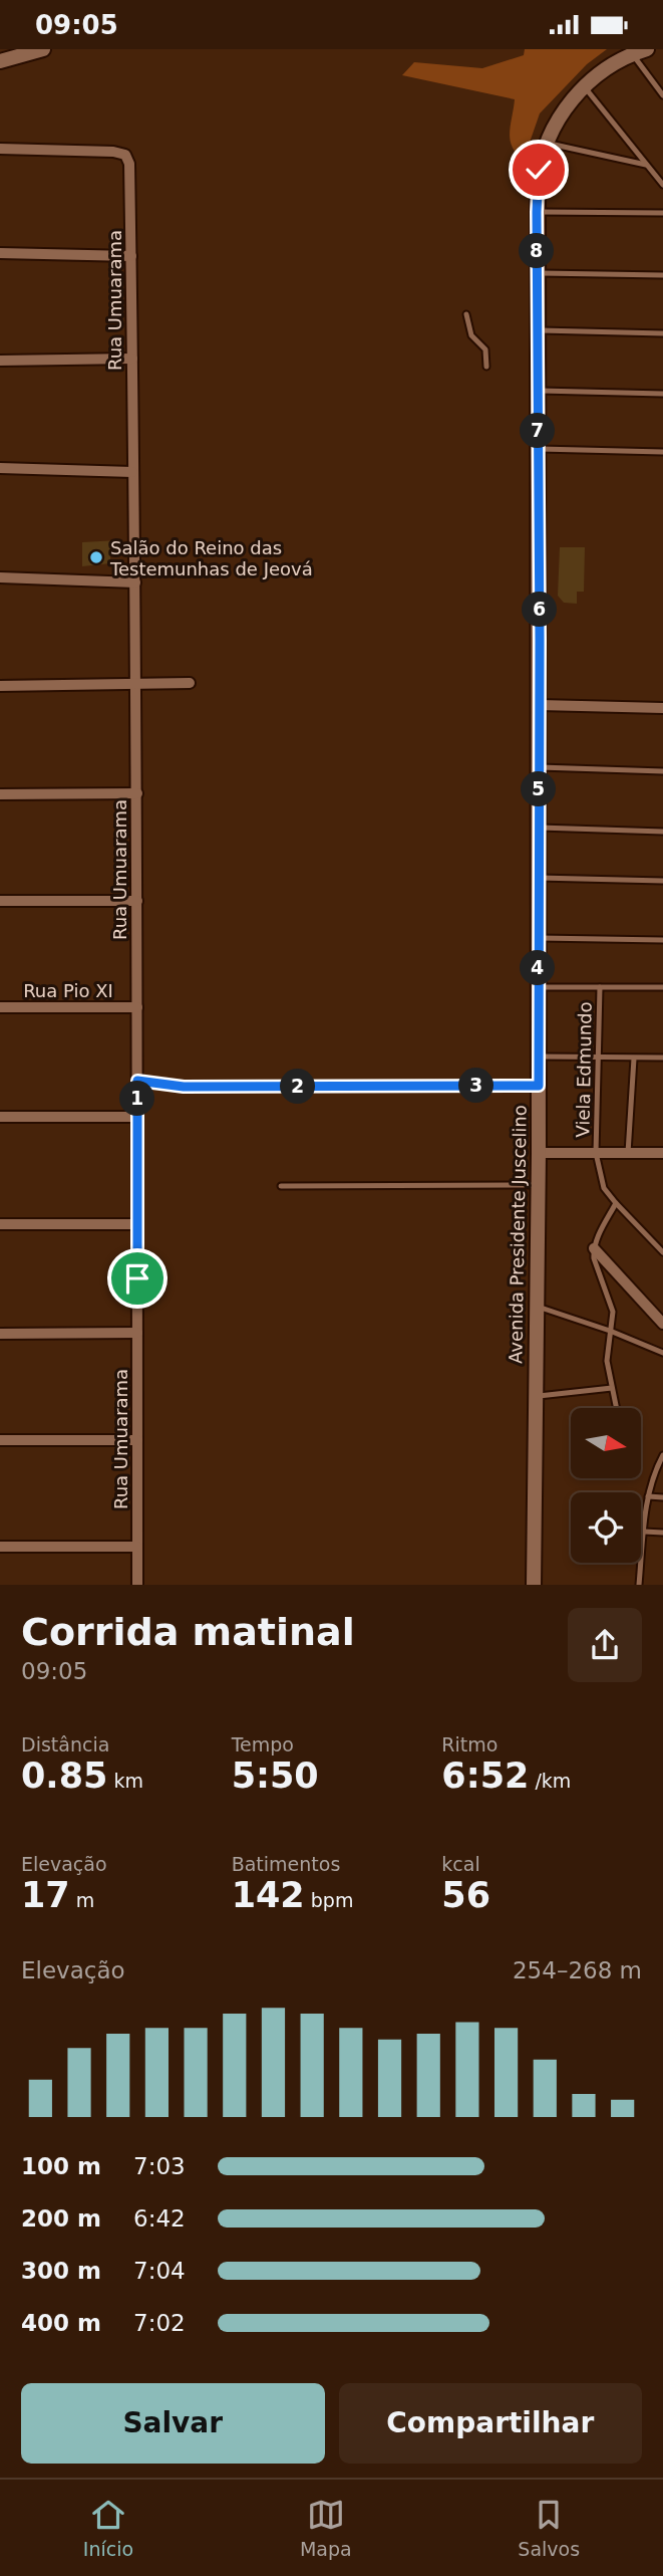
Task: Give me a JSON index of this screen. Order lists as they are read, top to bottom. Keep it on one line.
{"streets":{"street":["Rua Umuarama","Rua Pio XI","Avenida Presidente Juscelino"],"lane":["Viela Edmundo"]},"crossings":[["Rua Umuarama","Rua Pio XI"]],"places":["Salão do Reino das Testemunhas de Jeová"],"north":"right","page":{"status":"09:05","pins":["8","7","6","5","4","3","2","1"],"heading":["Corrida matinal","09:05"],"stats":[["Distância","0.85 km"],["Tempo","5:50"],["Ritmo","6:52 /km"],["Elevação","17 m"],["Batimentos","142 bpm"],["kcal","56"]],"chart":["Elevação","254–268 m"],"list":[{"name":"100 m","note":"7:03"},{"name":"200 m","note":"6:42"},{"name":"300 m","note":"7:04"},{"name":"400 m","note":"7:02"}],"buttons":["Salvar","Compartilhar"],"tabs":["Início","Mapa","Salvos"]}}
